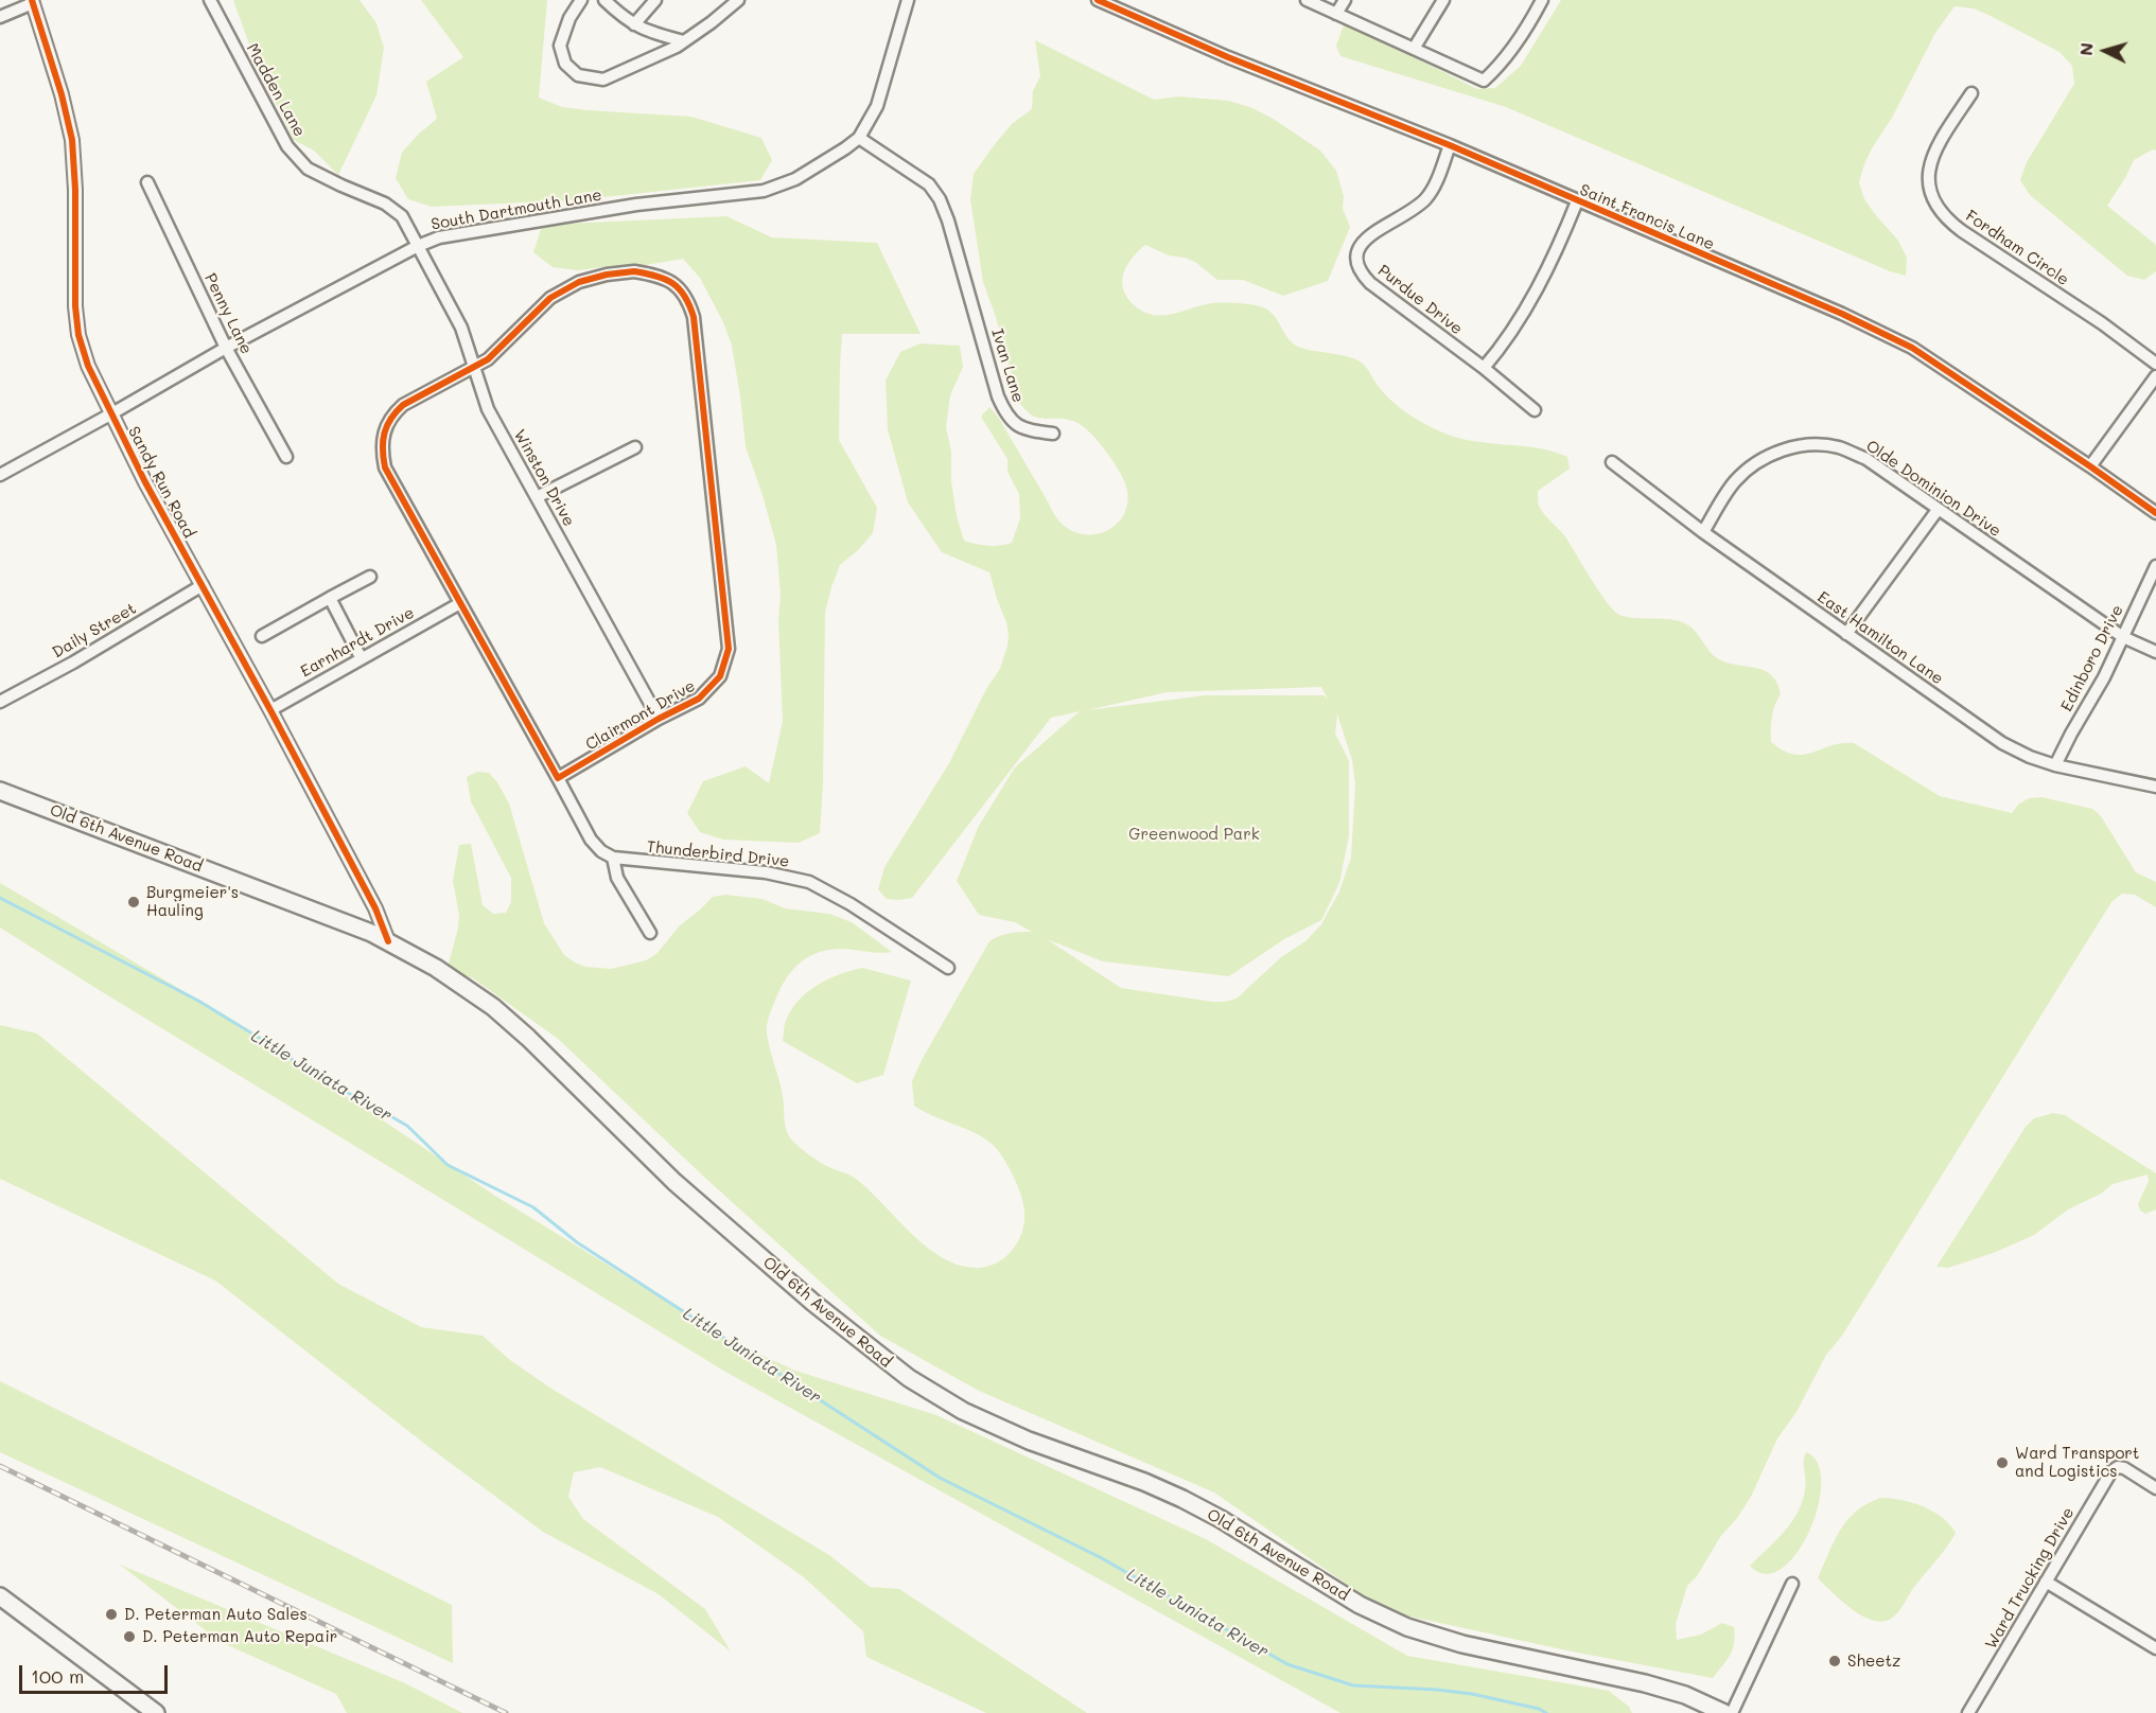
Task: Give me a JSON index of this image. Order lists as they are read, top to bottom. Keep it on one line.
{"streets":{"main road":["Old 6th Avenue Road"],"street":["Madden Lane","South Dartmouth Lane","Saint Francis Lane","Fordham Circle","Purdue Drive","Penny Lane","Ivan Lane","Winston Drive","Sandy Run Road","Olde Dominion Drive","Daily Street","East Hamilton Lane","Earnhardt Drive","Edinboro Drive","Clairmont Drive","Thunderbird Drive","Ward Trucking Drive"]},"crossings":[["Madden Lane","South Dartmouth Lane"],["Madden Lane","Winston Drive"],["South Dartmouth Lane","Penny Lane"],["South Dartmouth Lane","Ivan Lane"],["South Dartmouth Lane","Winston Drive"],["South Dartmouth Lane","Sandy Run Road"],["Saint Francis Lane","Purdue Drive"],["Winston Drive","Clairmont Drive"],["Sandy Run Road","Daily Street"],["Sandy Run Road","Earnhardt Drive"],["Sandy Run Road","Old 6th Avenue Road"],["Olde Dominion Drive","East Hamilton Lane"],["Olde Dominion Drive","Edinboro Drive"],["East Hamilton Lane","Edinboro Drive"],["Earnhardt Drive","Clairmont Drive"],["Clairmont Drive","Thunderbird Drive"]],"water":["Little Juniata River"],"parks":["Greenwood Park"],"places":["Burgmeier's Hauling","Ward Transport and Logistics","D. Peterman Auto Sales","D. Peterman Auto Repair","Sheetz"],"scale_bar":"100 m","north":"left"}
